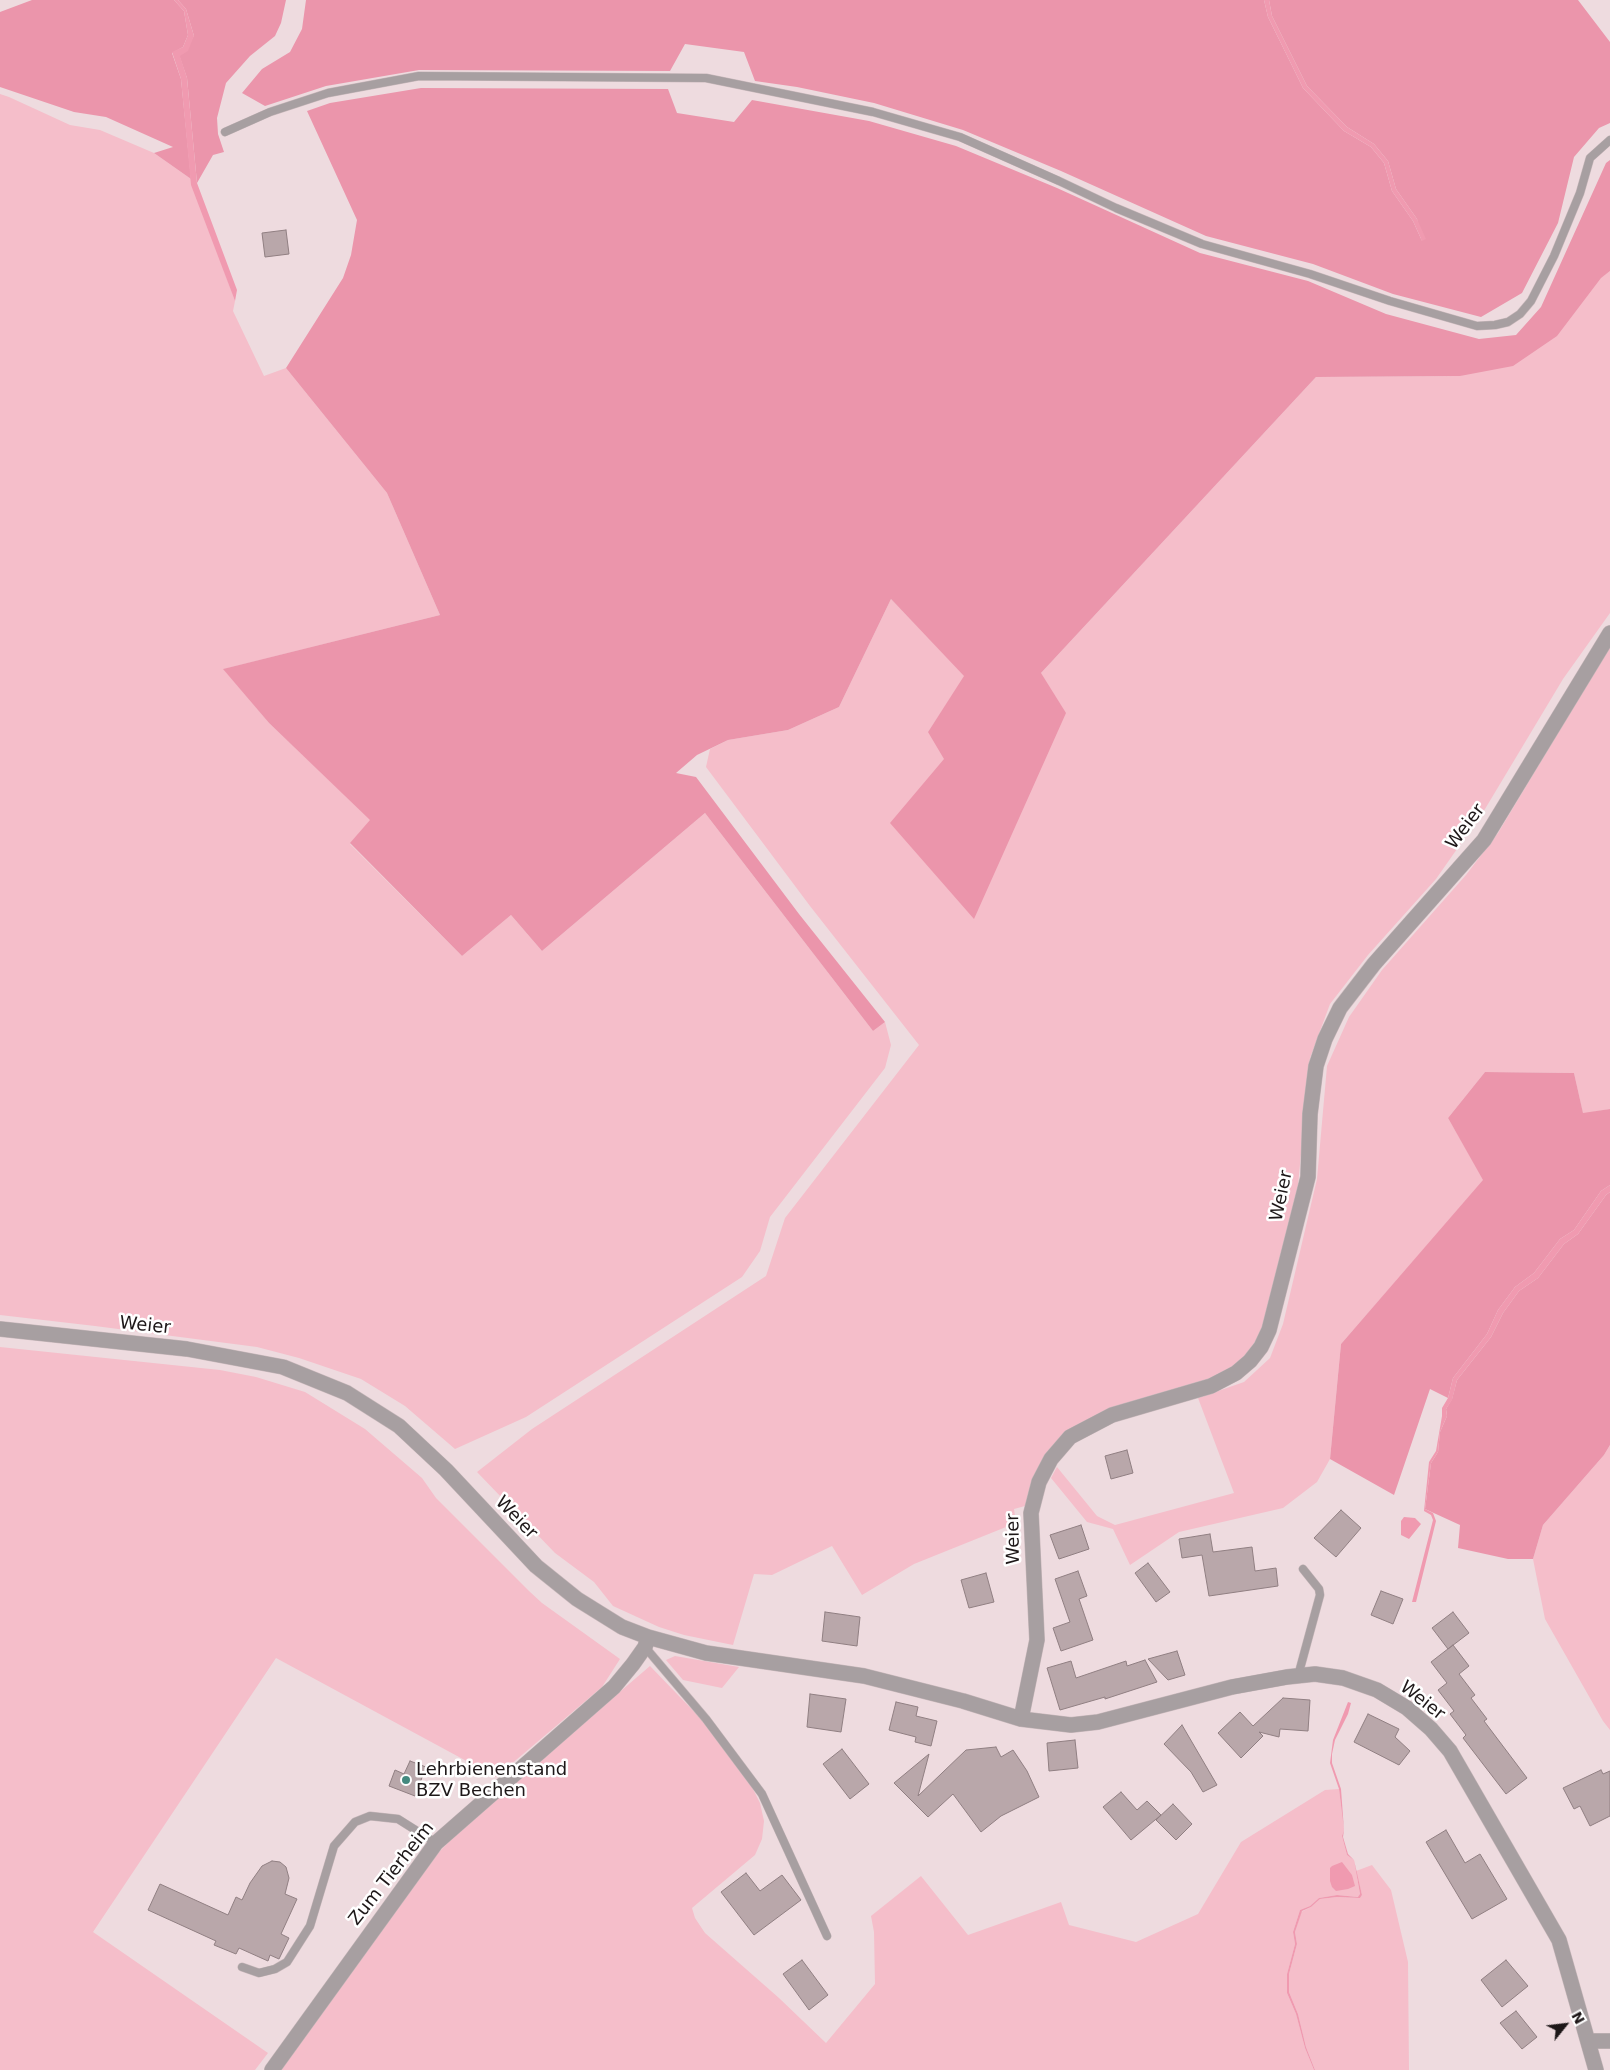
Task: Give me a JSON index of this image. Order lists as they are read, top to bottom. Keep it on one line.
{"streets":{"street":["Weier","Zum Tierheim"]},"crossings":[["Weier","Zum Tierheim"]],"places":["Lehrbienenstand BZV Bechen"],"north":"top right"}
